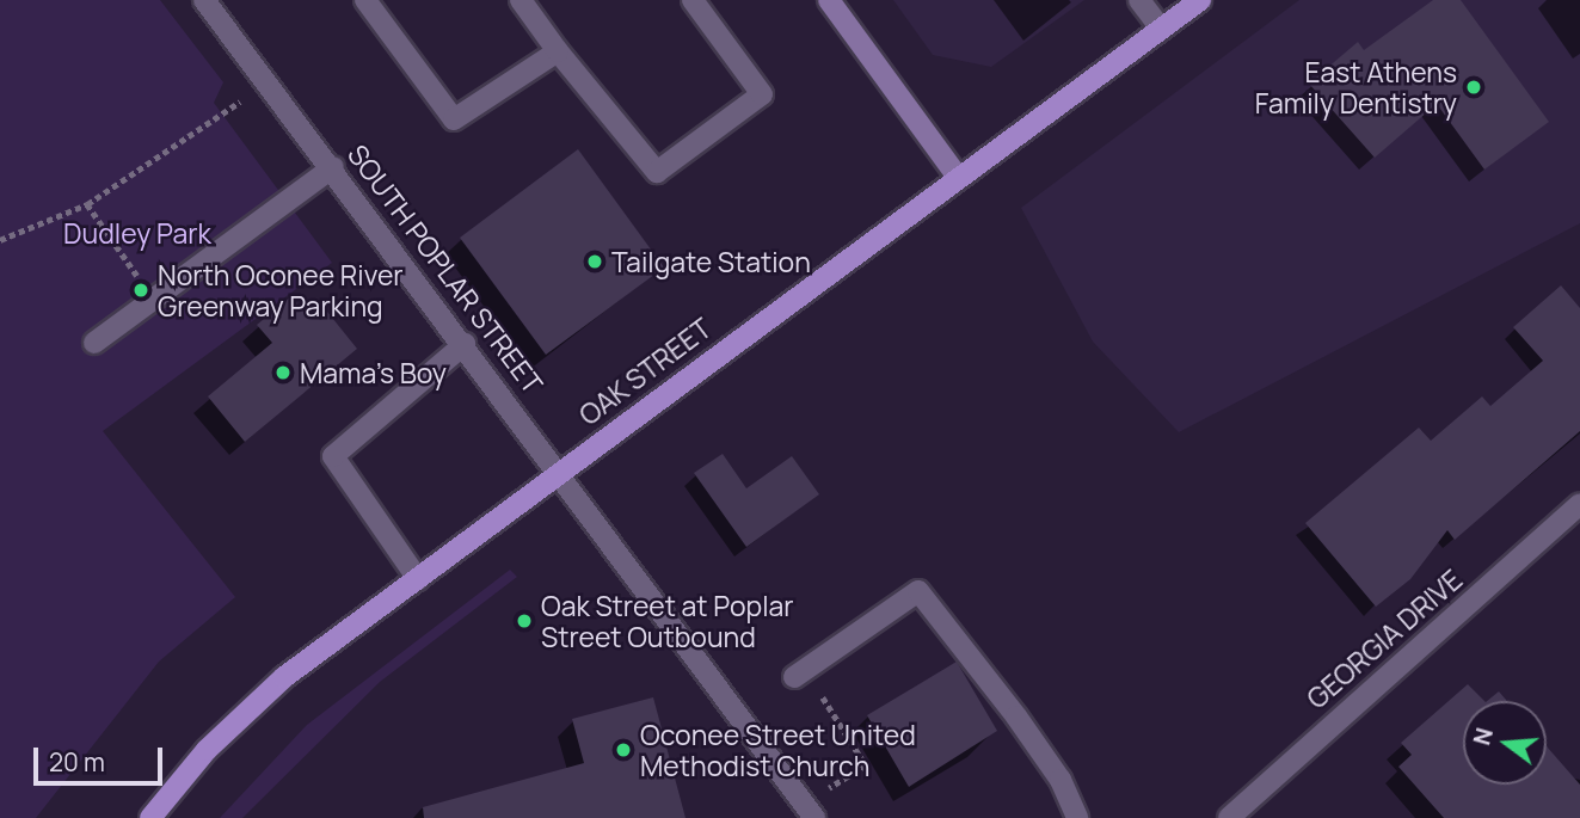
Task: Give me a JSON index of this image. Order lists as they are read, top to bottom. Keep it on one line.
{"streets":{"main road":["OAK STREET"],"street":["SOUTH POPLAR STREET","GEORGIA DRIVE"]},"crossings":[["SOUTH POPLAR STREET","OAK STREET"]],"parks":["Dudley Park"],"places":["East Athens Family Dentistry","Tailgate Station","North Oconee River Greenway Parking","Mama's Boy","Oak Street at Poplar Street Outbound","Oconee Street United Methodist Church"],"scale_bar":"20 m","north":"left"}
